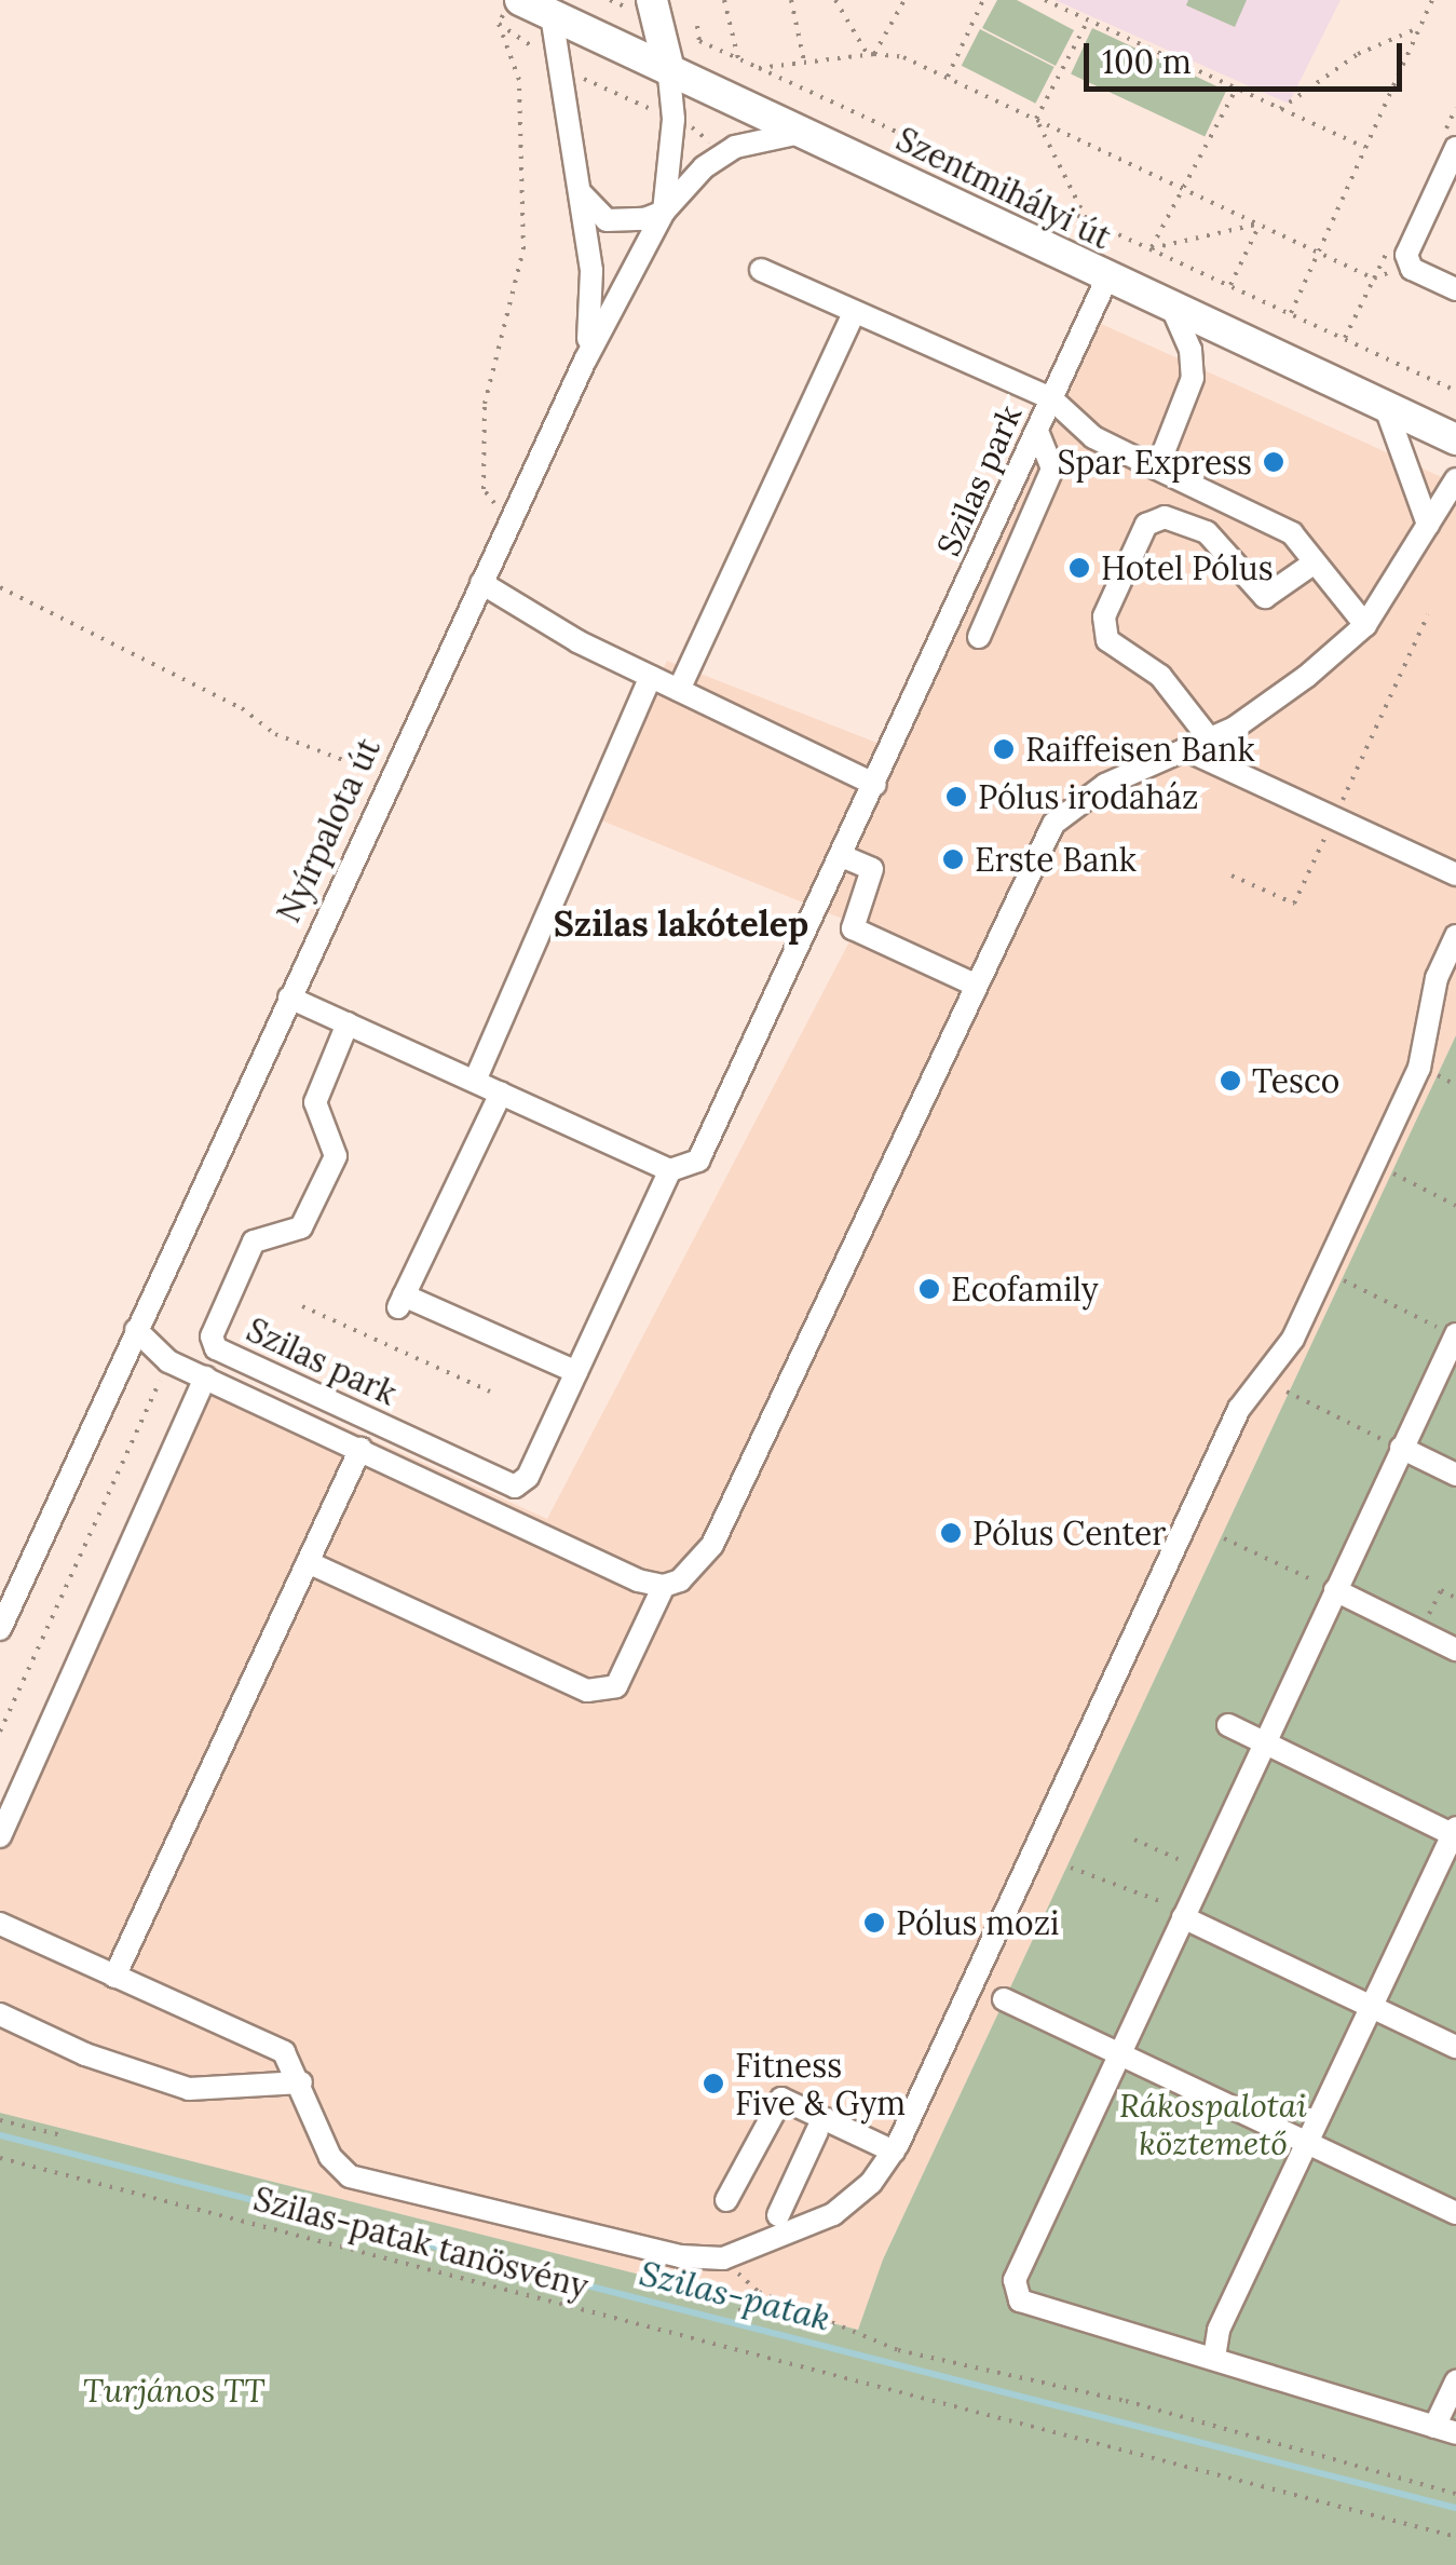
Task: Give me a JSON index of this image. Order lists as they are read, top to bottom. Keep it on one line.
{"streets":{"main road":["Szentmihályi út","Nyírpalota út"],"street":["Szilas park"],"path":["Szilas-patak tanösvény"]},"crossings":[["Szentmihályi út","Nyírpalota út"]],"districts":["Szilas lakótelep"],"water":["Szilas-patak"],"parks":["Rákospalotai köztemető","Turjános TT"],"places":["Spar Express","Hotel Pólus","Raiffeisen Bank","Pólus irodaház","Erste Bank","Tesco","Ecofamily","Pólus Center","Pólus mozi","Fitness Five & Gym"],"scale_bar":"100 m"}
